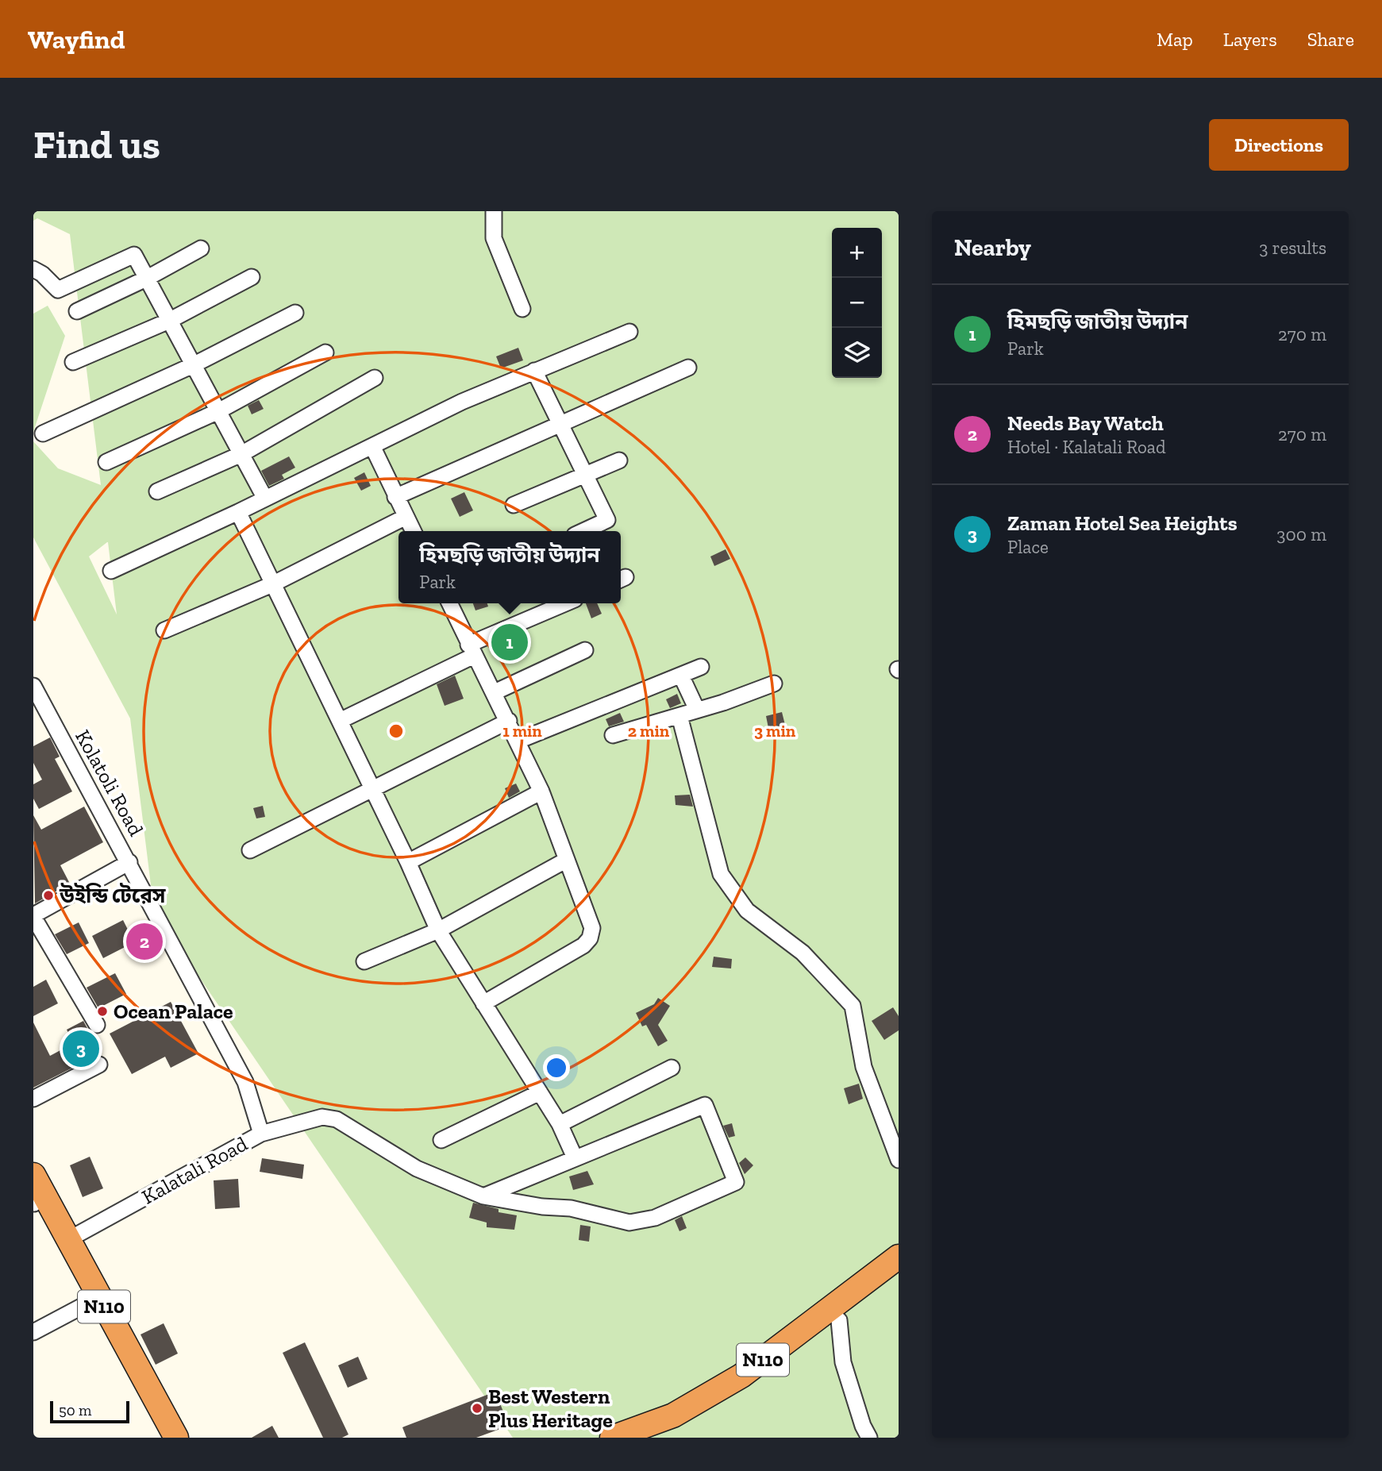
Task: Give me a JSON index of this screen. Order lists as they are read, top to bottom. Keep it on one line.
{"streets":{"highway":["N110"],"street":["Kolatoli Road","Kalatali Road"]},"crossings":[["Kolatoli Road","Kalatali Road"],["Kalatali Road","N110"]],"places":["উইন্ডি টেরেস","Ocean Palace","Best Western Plus Heritage"],"scale_bar":"50 m","page":{"header":"Wayfind","nav":["Map","Layers","Share"],"buttons":"Directions","title":"Find us","heading":["Nearby","3 results"],"map_buttons":["+","−"],"list":[{"mark":"1","name":"হিমছড়ি জাতীয় উদ্যান","note":"Park","value":"270 m"},{"mark":"2","name":"Needs Bay Watch","note":"Hotel · Kalatali Road","value":"270 m"},{"mark":"3","name":"Zaman Hotel Sea Heights","note":"Place","value":"300 m"}],"popup":["হিমছড়ি জাতীয় উদ্যান","Park"],"pins":["1","2","3"],"scale":"50 m"},"rings":["1 min","2 min","3 min"]}
